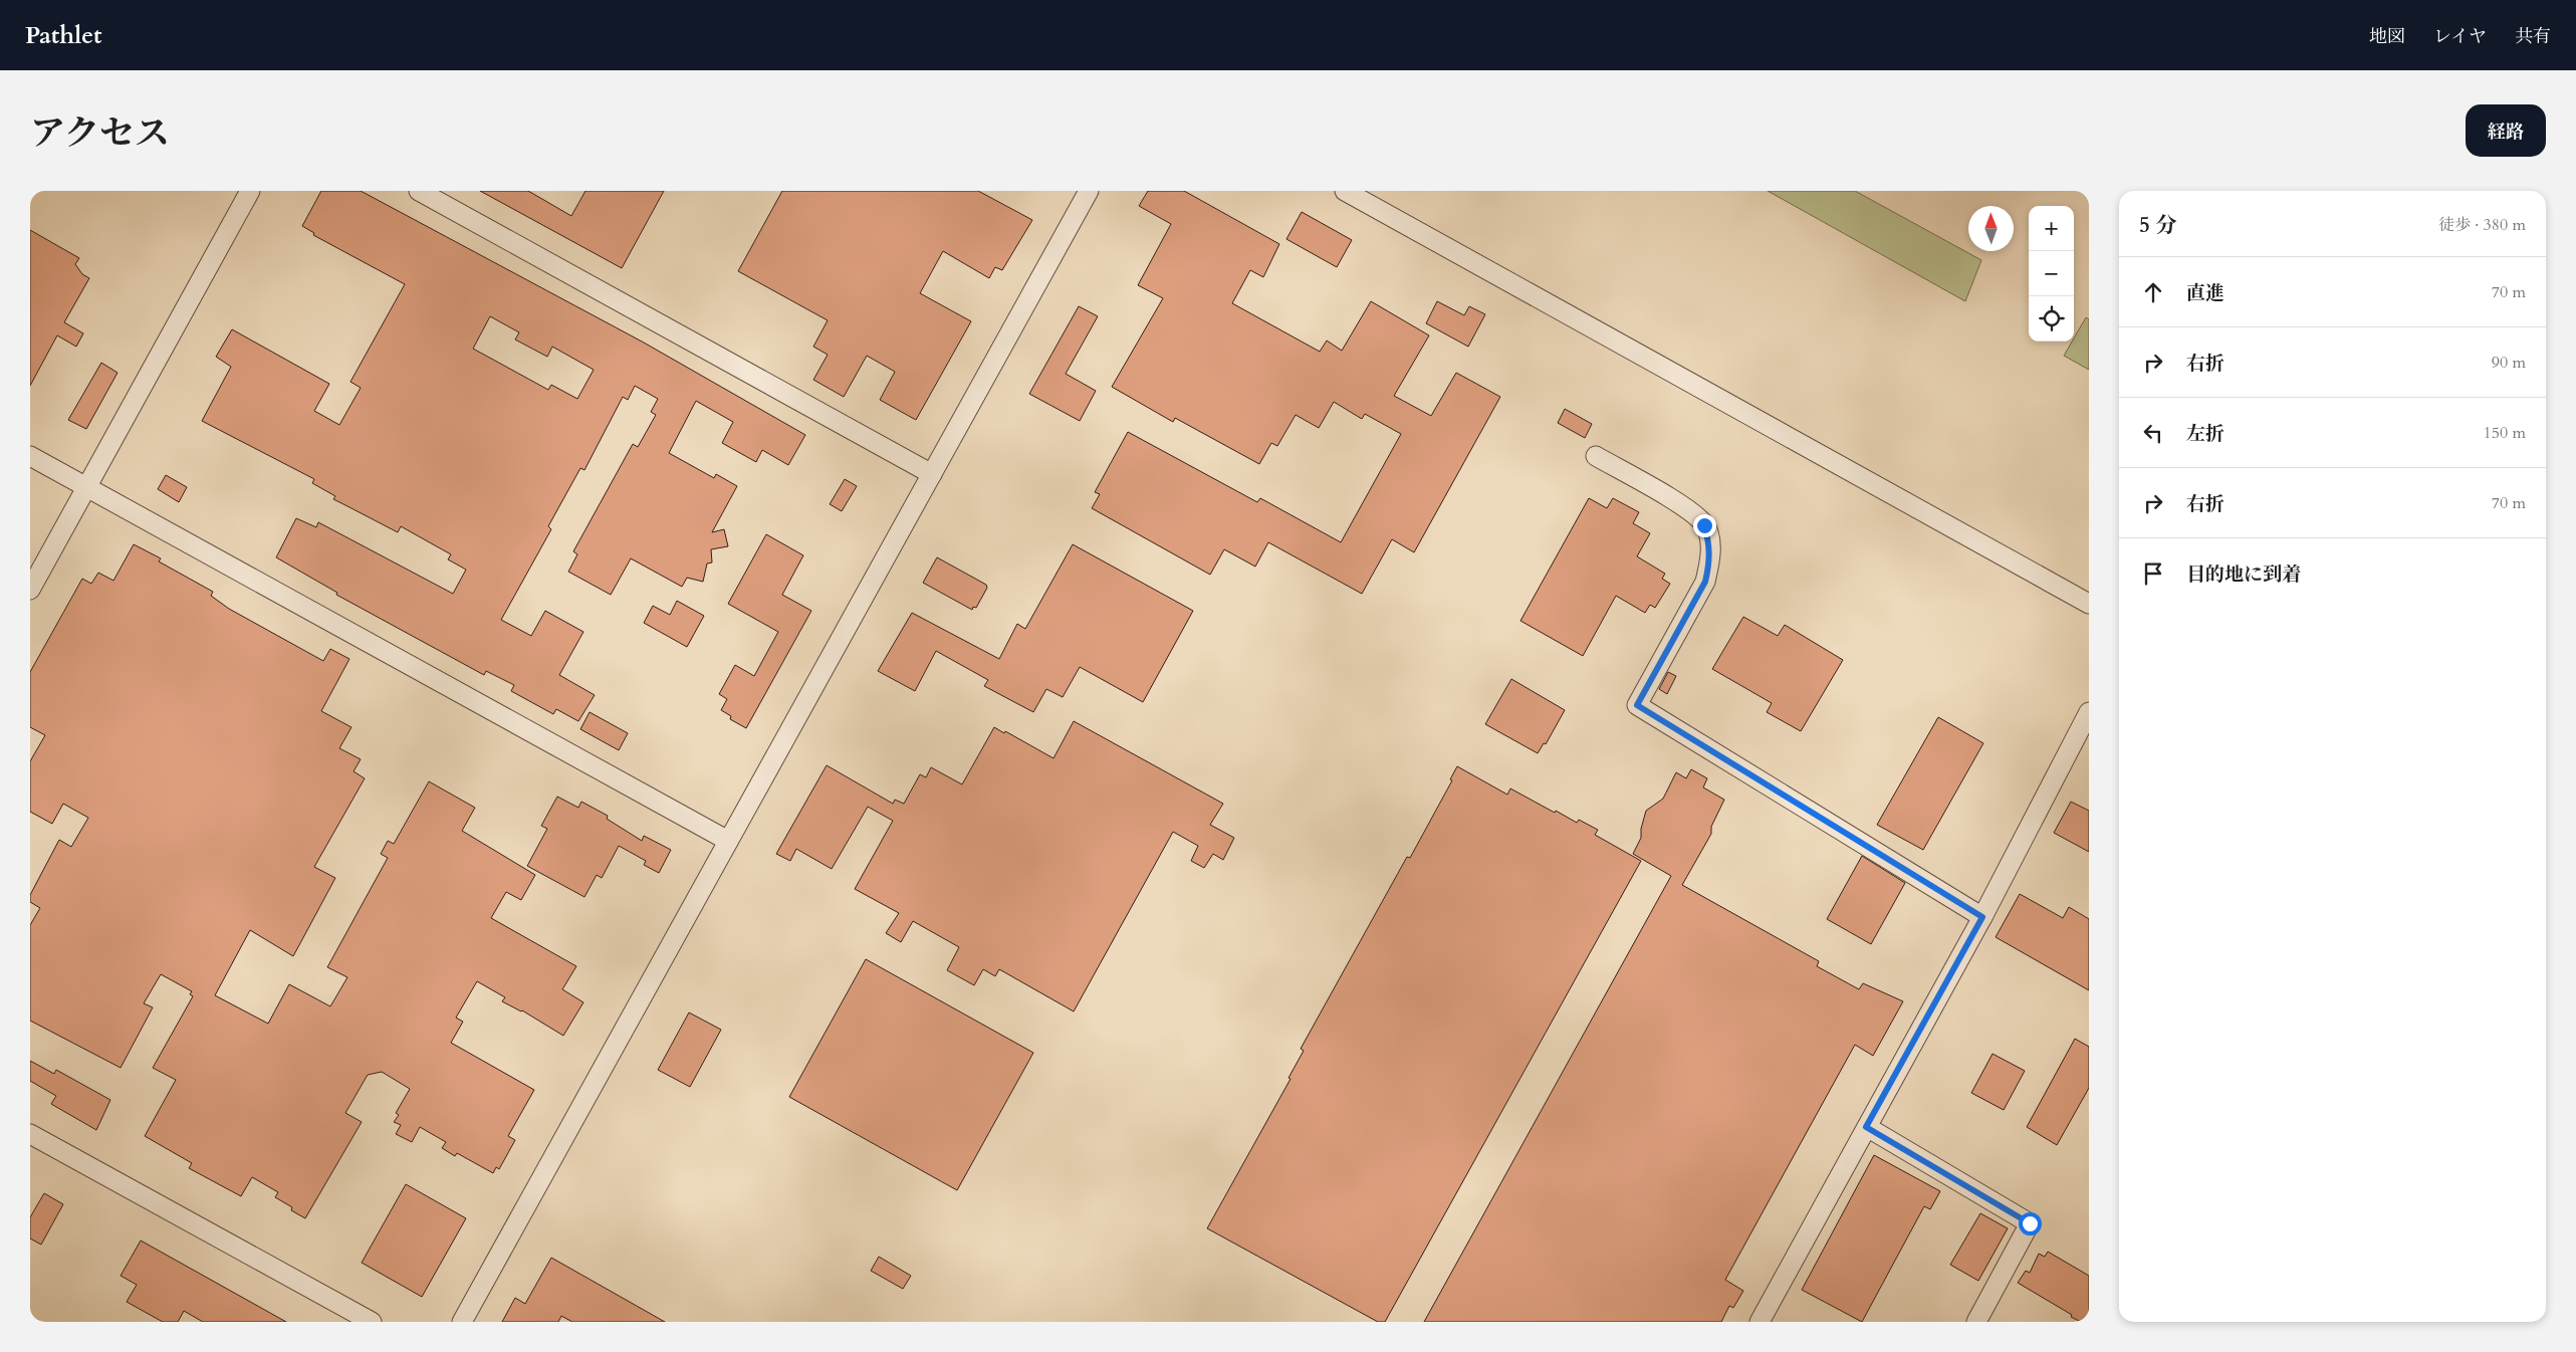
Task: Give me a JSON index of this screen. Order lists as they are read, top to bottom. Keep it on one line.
{"north":"top","page":{"header":"Pathlet","nav":["地図","レイヤ","共有"],"title":"アクセス","buttons":"経路","heading":["5 分","徒歩 · 380 m"],"map_buttons":["+","−"],"list":[["直進","70 m"],["右折","90 m"],["左折","150 m"],["右折","70 m"],"目的地に到着"]}}
